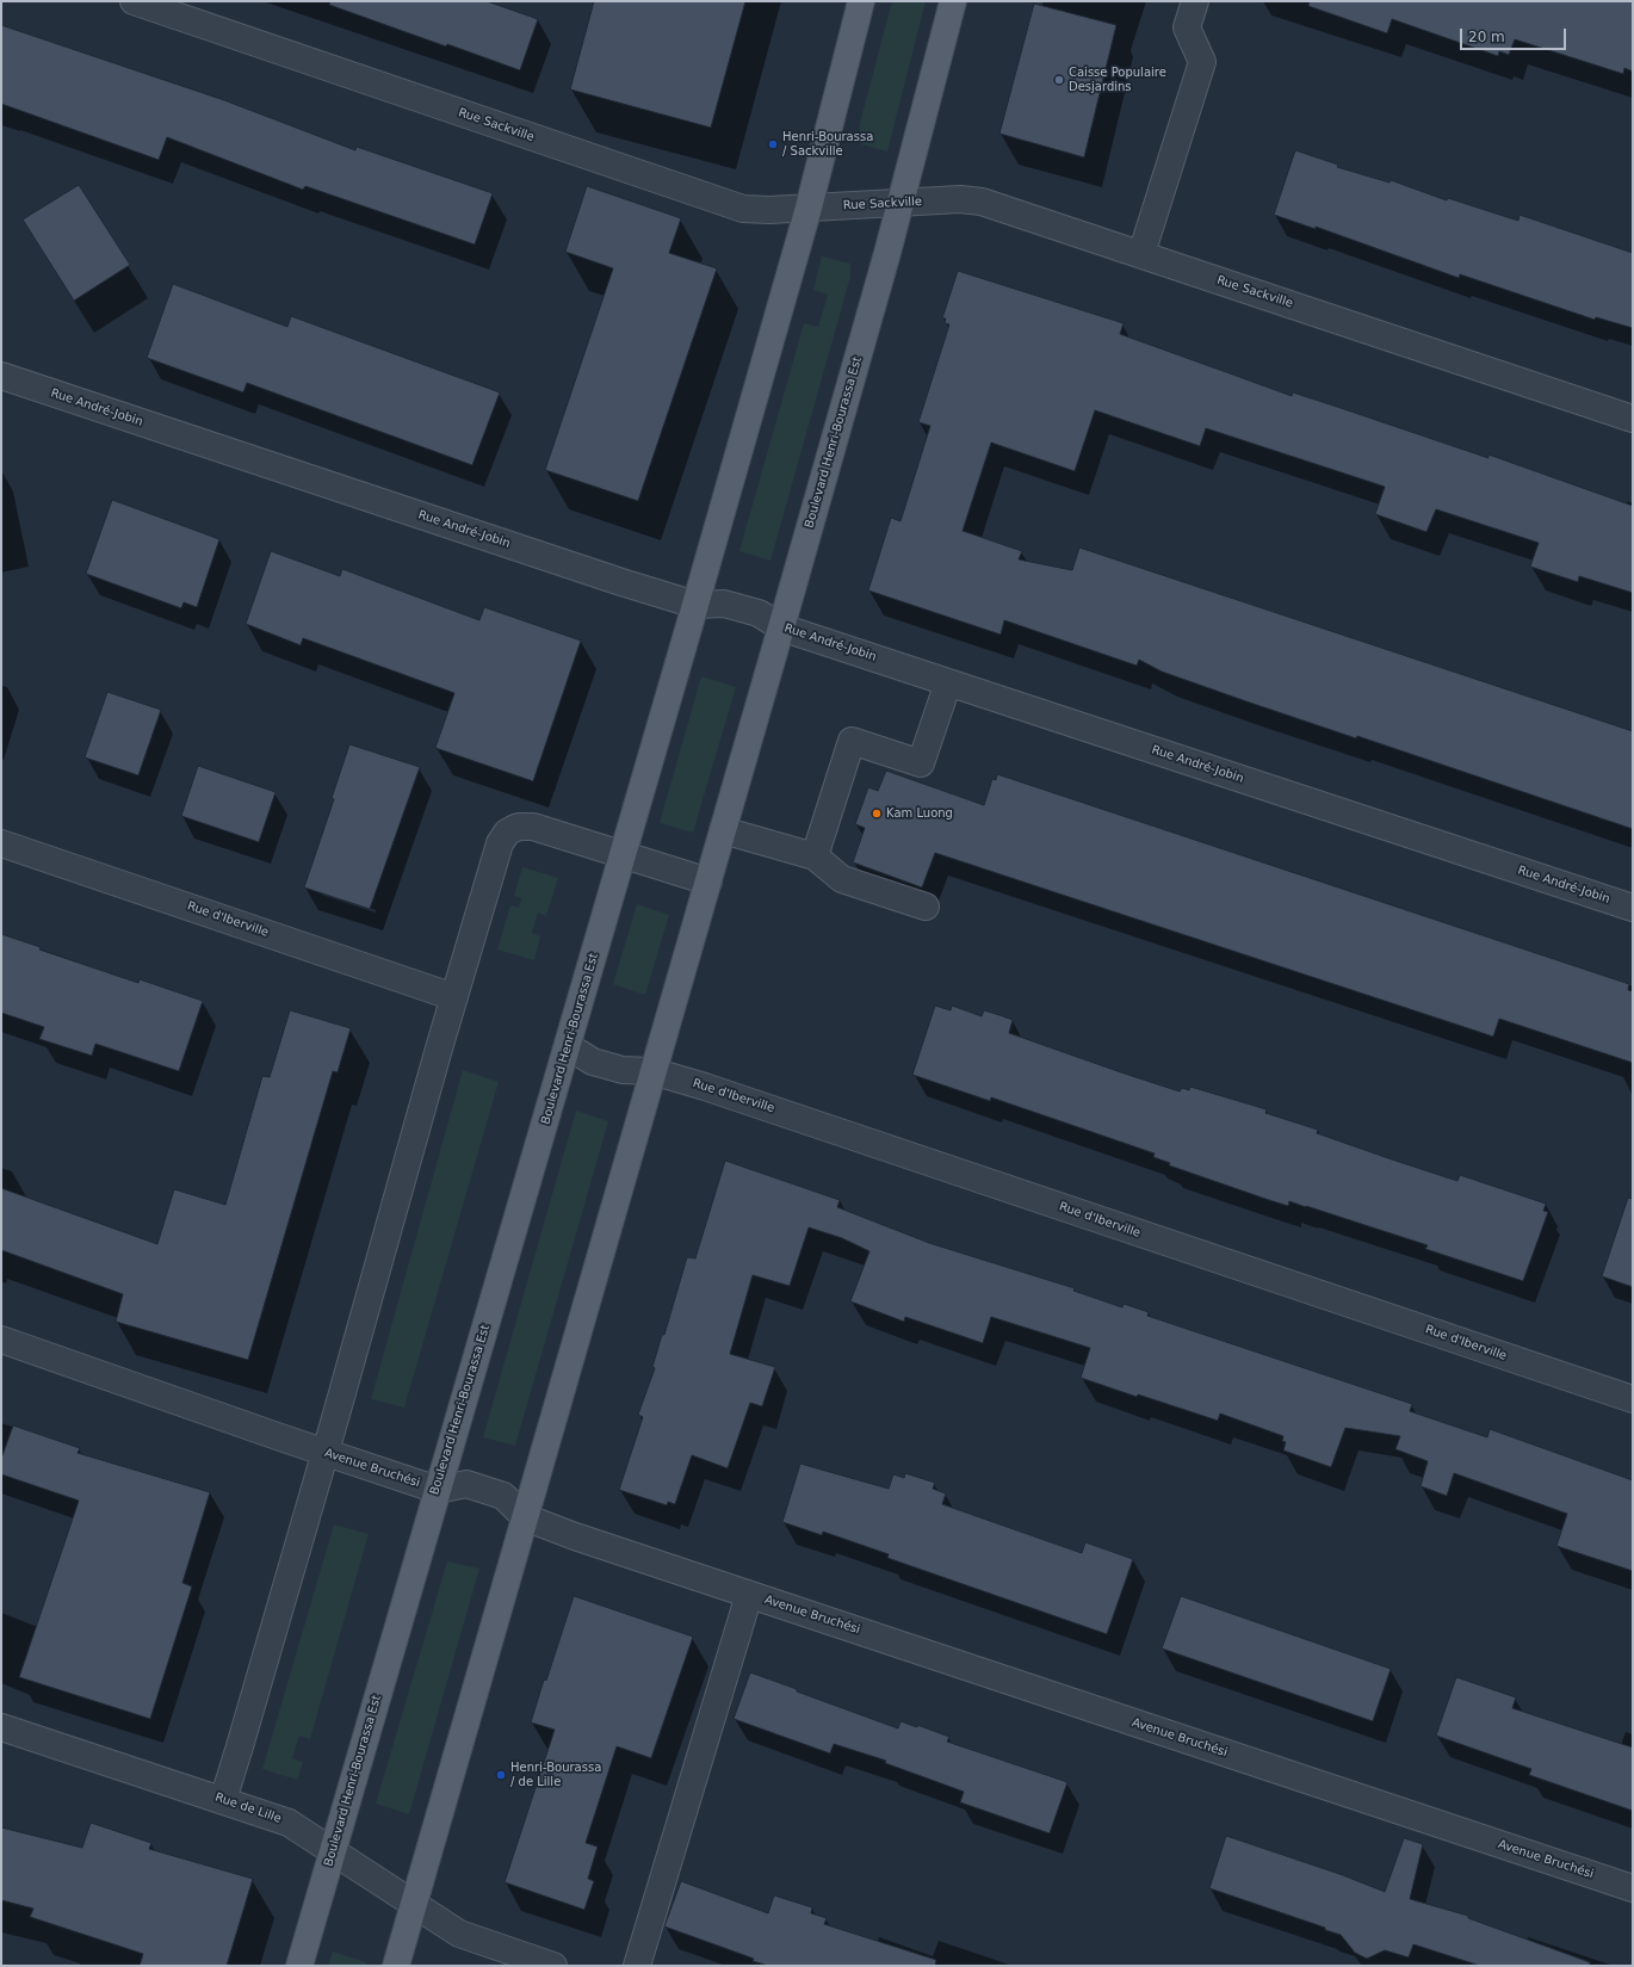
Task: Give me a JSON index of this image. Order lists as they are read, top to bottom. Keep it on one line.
{"streets":{"main road":["Boulevard Henri-Bourassa Est"],"street":["Rue Sackville","Rue André-Jobin","Rue d'Iberville","Avenue Bruchési","Rue de Lille"]},"crossings":[["Rue Sackville","Boulevard Henri-Bourassa Est"],["Rue André-Jobin","Boulevard Henri-Bourassa Est"],["Boulevard Henri-Bourassa Est","Rue d'Iberville"],["Boulevard Henri-Bourassa Est","Avenue Bruchési"],["Boulevard Henri-Bourassa Est","Rue de Lille"]],"places":["Caisse Populaire Desjardins","Henri-Bourassa / Sackville","Kam Luong","Henri-Bourassa / de Lille"],"scale_bar":"20 m"}
